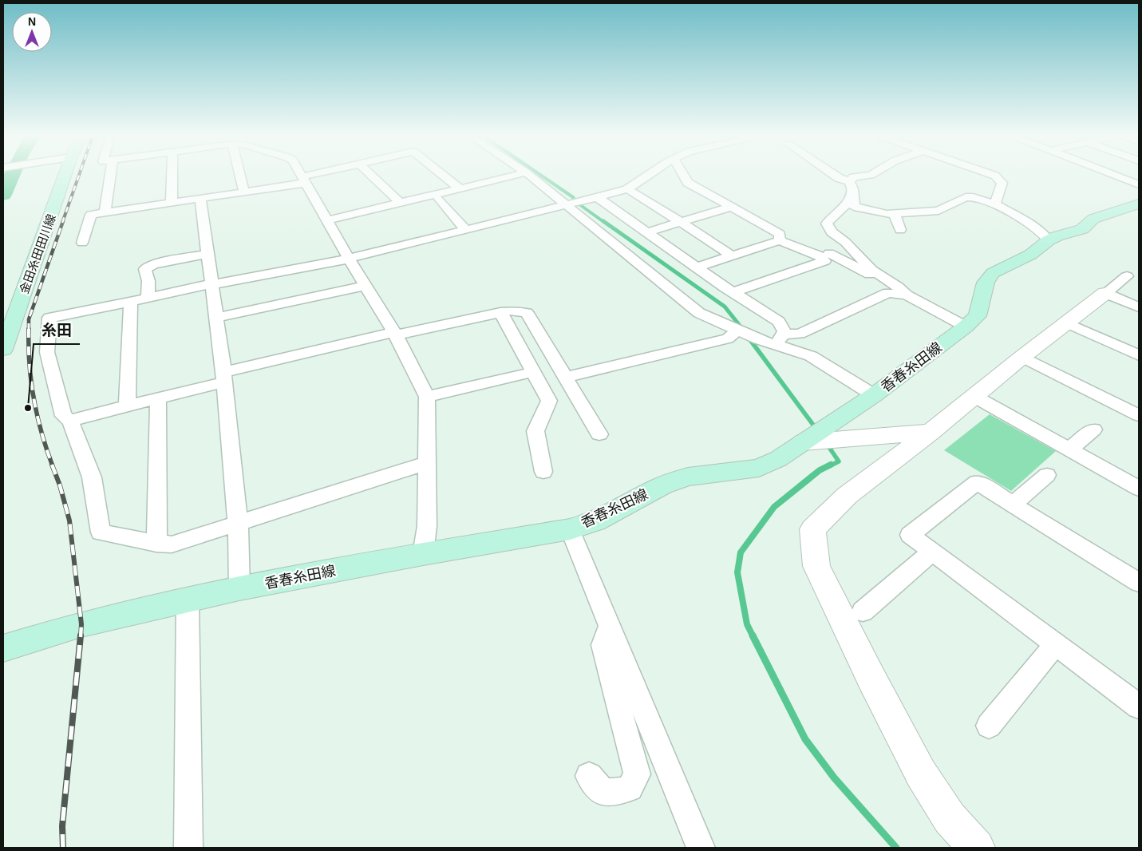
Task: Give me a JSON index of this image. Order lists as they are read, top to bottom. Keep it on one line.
{"streets":{"main road":["金田糸田田川線","香春糸田線"]},"places":["糸田"],"north":"top"}
